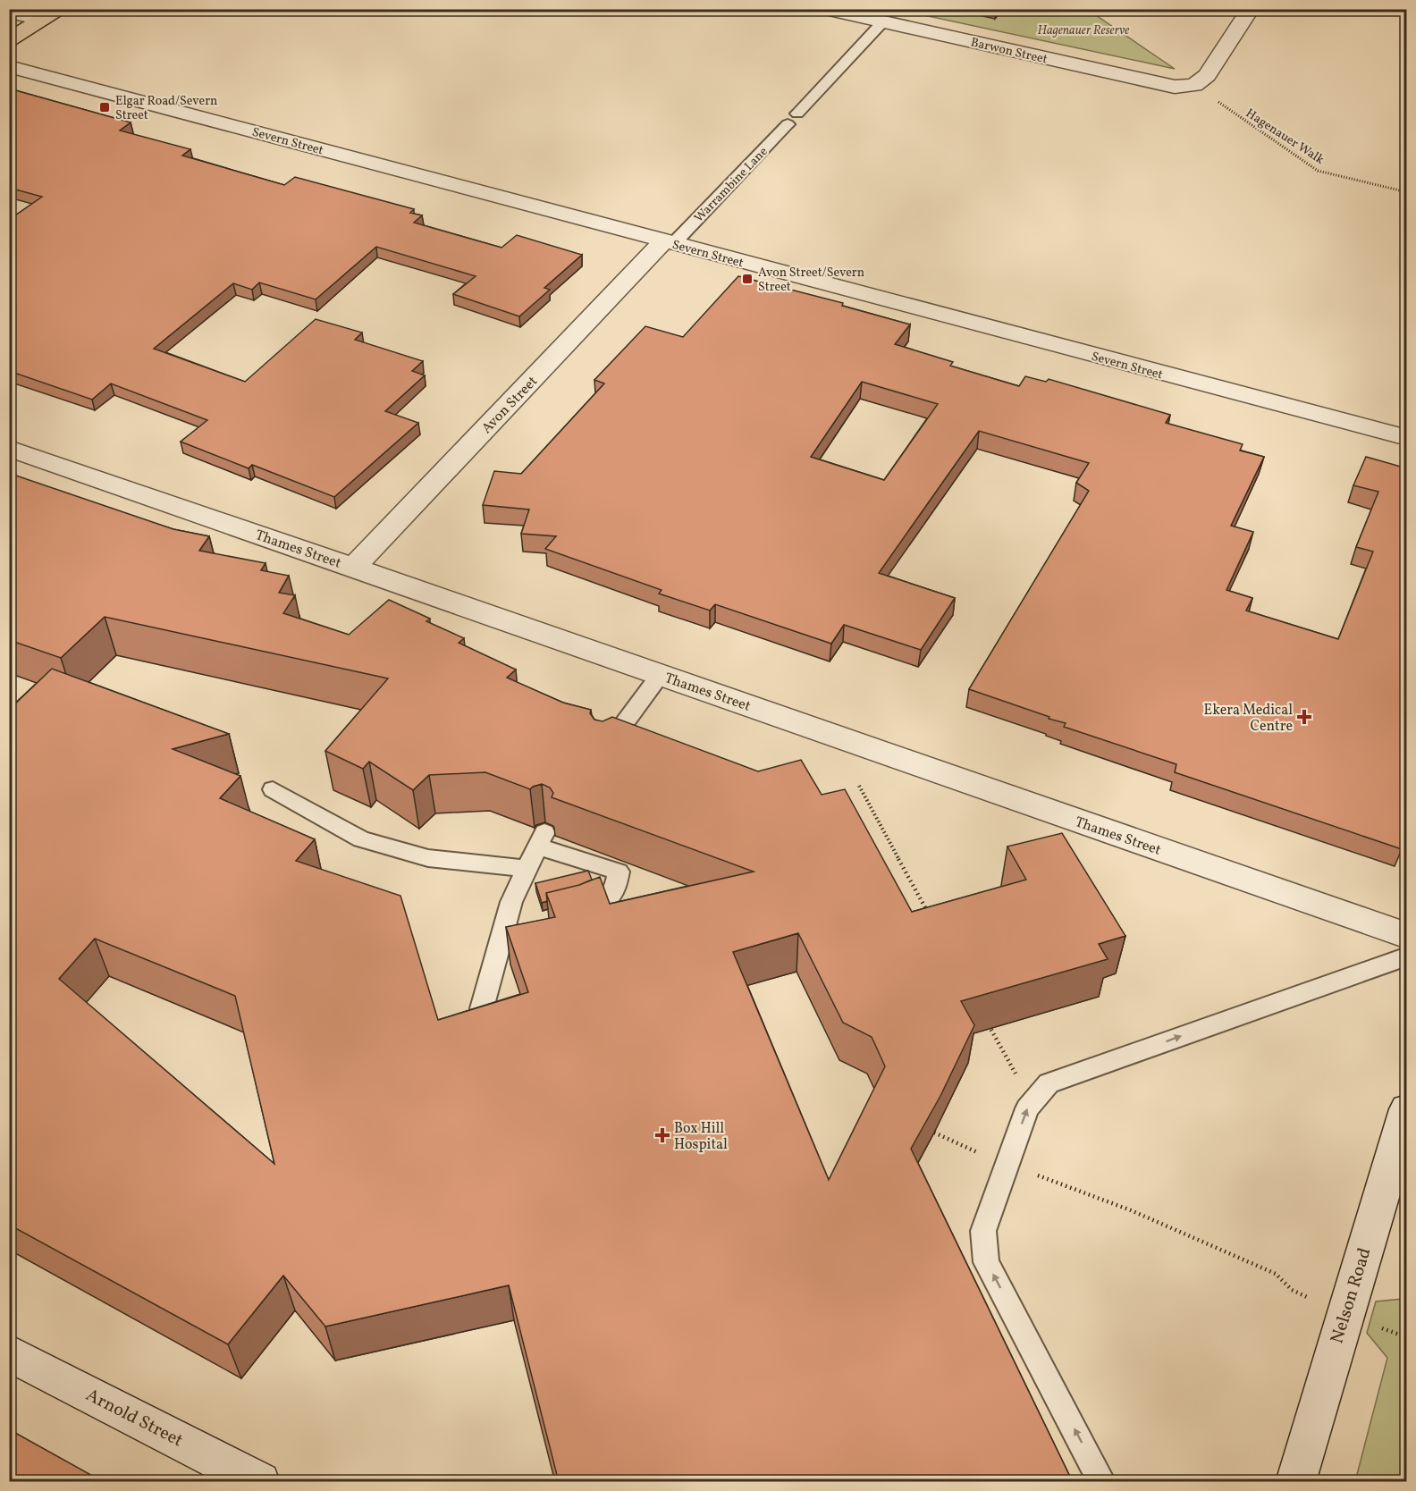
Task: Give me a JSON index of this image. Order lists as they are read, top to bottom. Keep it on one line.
{"streets":{"street":["Barwon Street","Severn Street","Avon Street","Thames Street","Nelson Road","Arnold Street"],"lane":["Warrambine Lane"],"path":["Hagenauer Walk"]},"crossings":[["Barwon Street","Hagenauer Walk"],["Barwon Street","Warrambine Lane"],["Severn Street","Warrambine Lane"],["Severn Street","Avon Street"],["Warrambine Lane","Avon Street"],["Avon Street","Thames Street"]],"parks":["Hagenauer Reserve"],"places":{"transit":["Elgar Road/Severn Street","Avon Street/Severn Street"],"health":["Ekera Medical Centre","Box Hill Hospital"]}}
